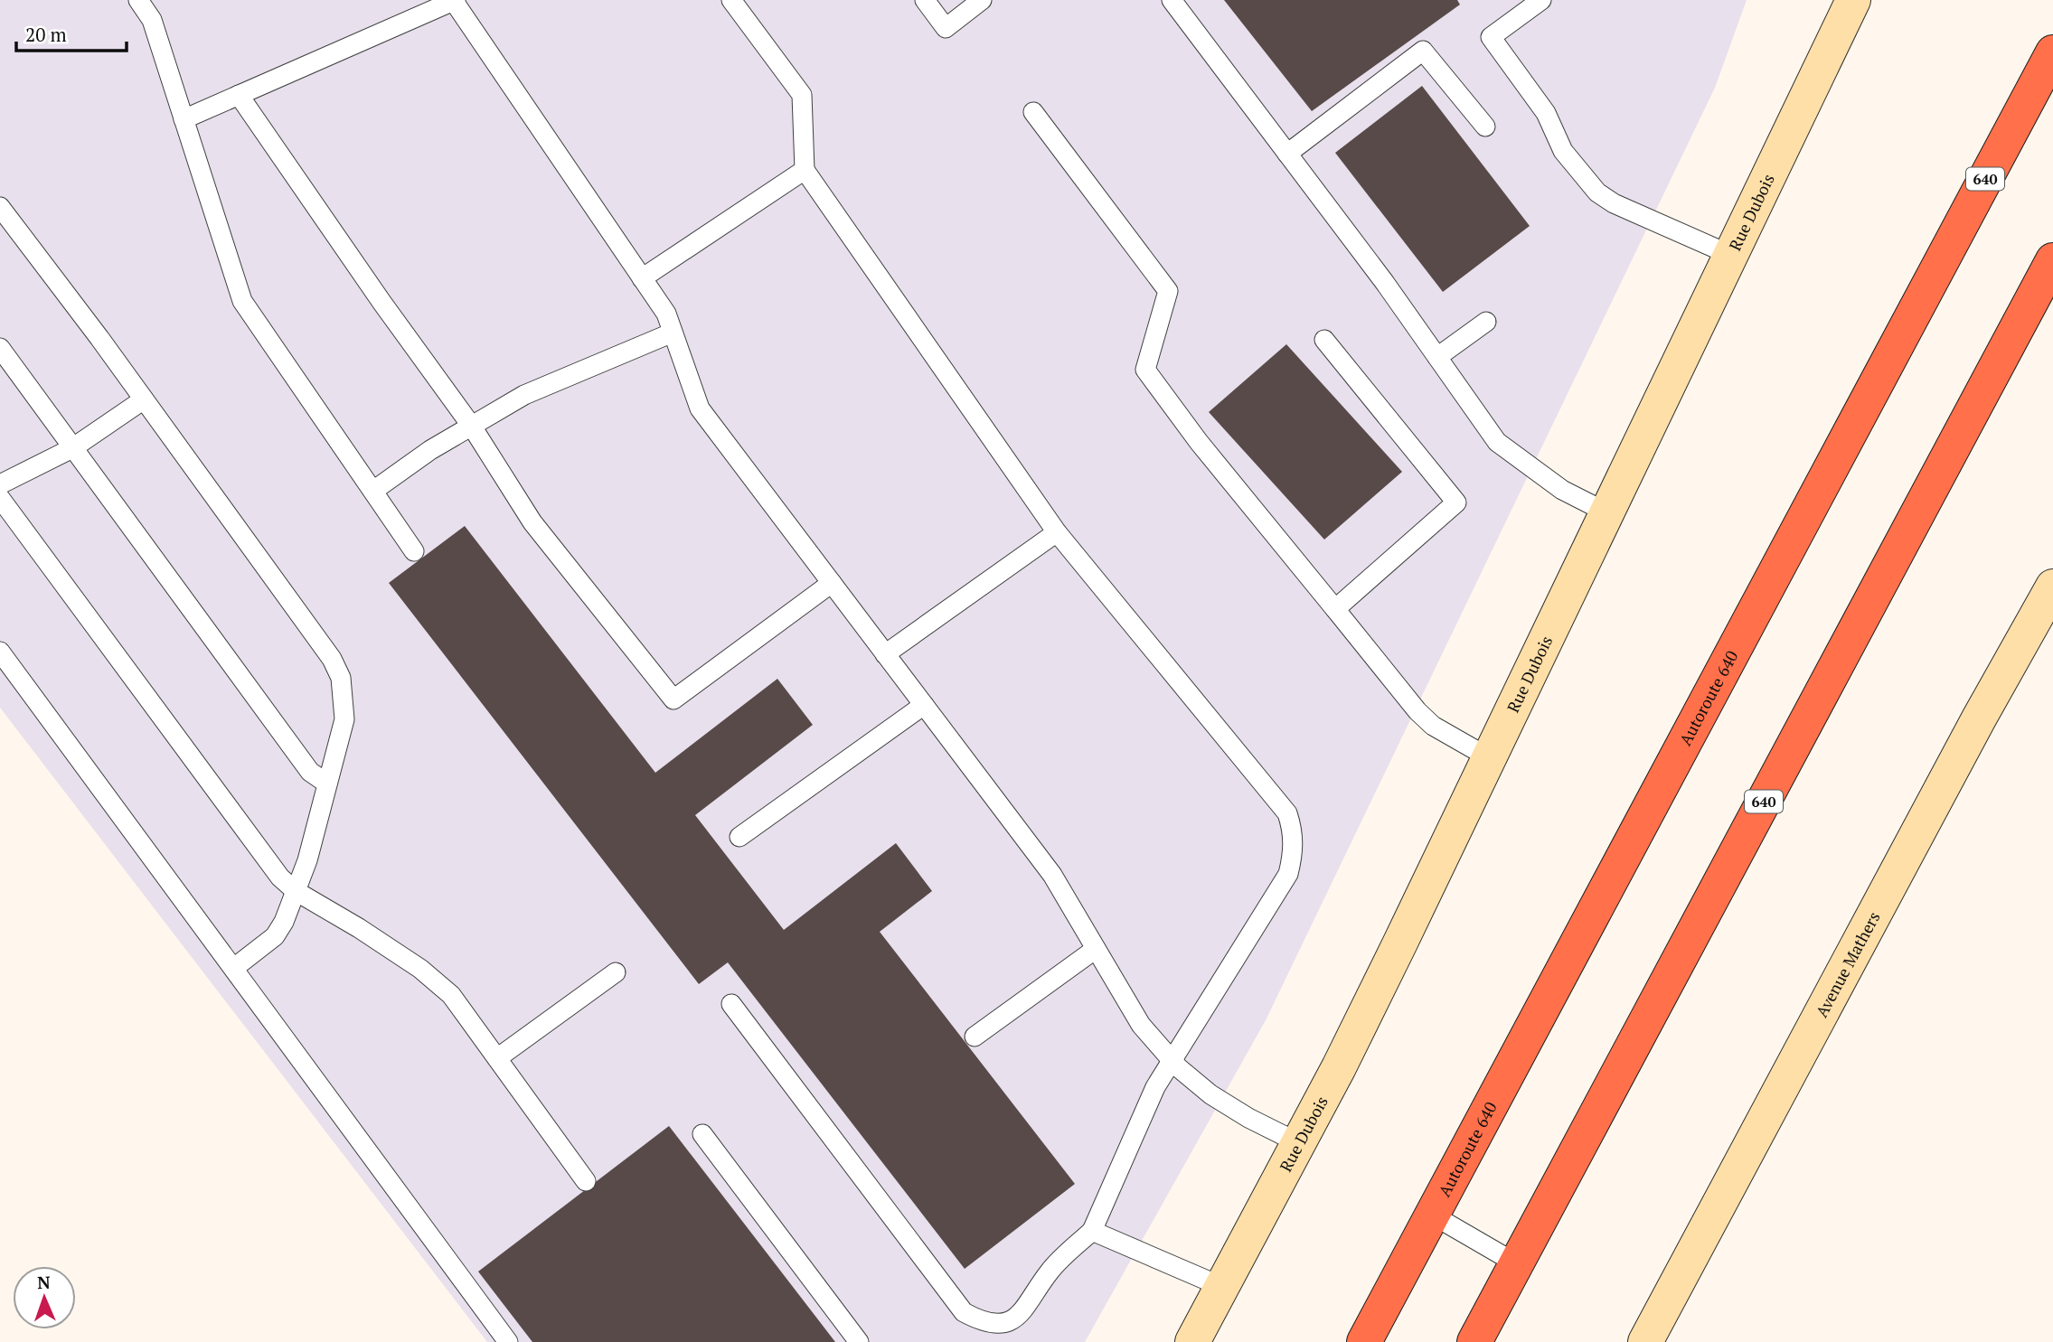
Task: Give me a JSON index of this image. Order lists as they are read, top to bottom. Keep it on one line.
{"streets":{"highway":["640","Autoroute 640"],"street":["Rue Dubois","Avenue Mathers"]},"scale_bar":"20 m","north":"top"}
